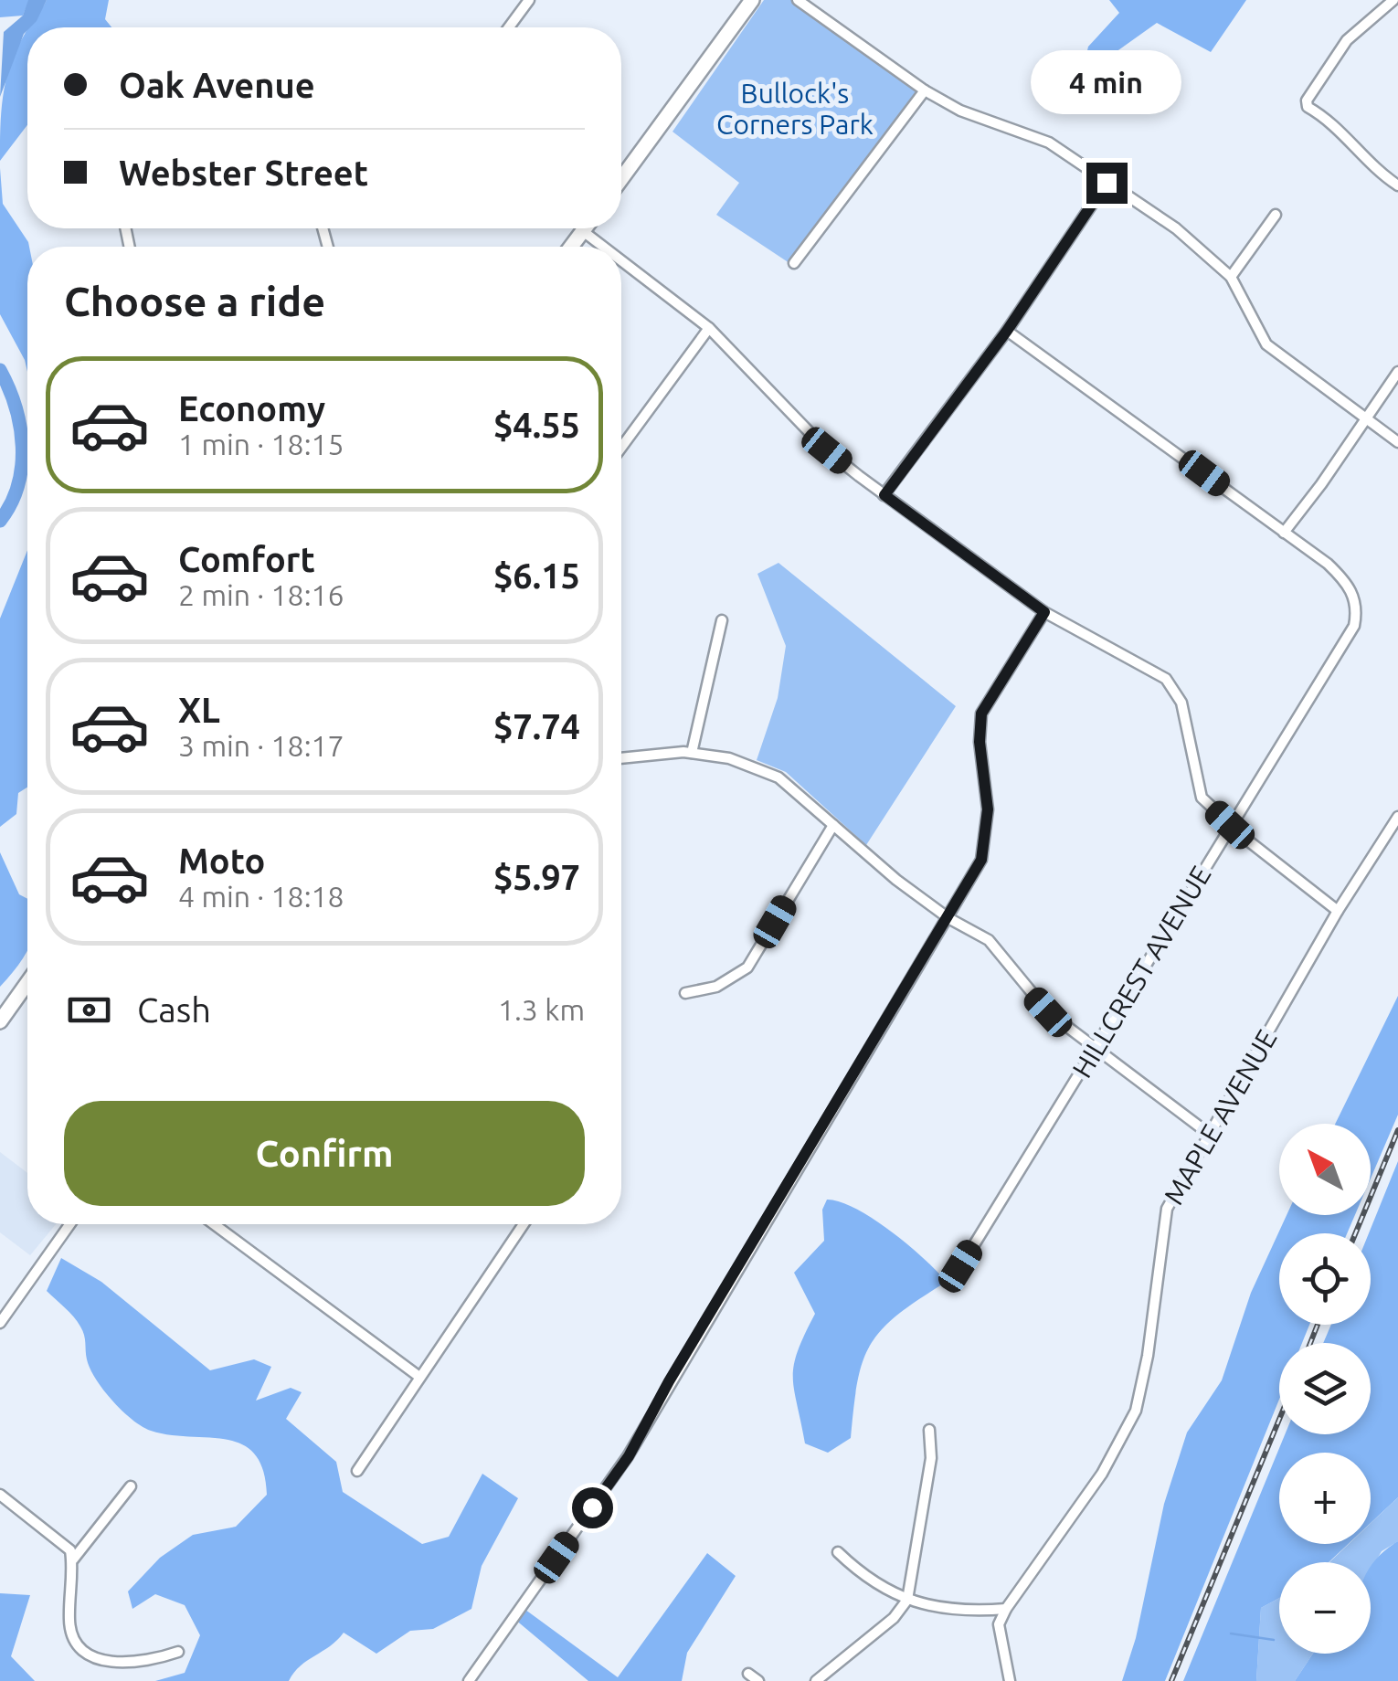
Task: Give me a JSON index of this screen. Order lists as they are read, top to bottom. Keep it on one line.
{"streets":{"street":["HILLCREST AVENUE","MAPLE AVENUE"]},"parks":["Bullock's Corners Park"],"north":"top left","page":{"banner":["Oak Avenue","Webster Street"],"bubble":"4 min","heading":"Choose a ride","list":[{"name":"Economy","note":"1 min · 18:15","value":"$4.55"},{"name":"Comfort","note":"2 min · 18:16","value":"$6.15"},{"name":"XL","note":"3 min · 18:17","value":"$7.74"},{"name":"Moto","note":"4 min · 18:18","value":"$5.97"}],"pay":["Cash","1.3 km"],"buttons":"Confirm","map_buttons":["+","−"]}}
